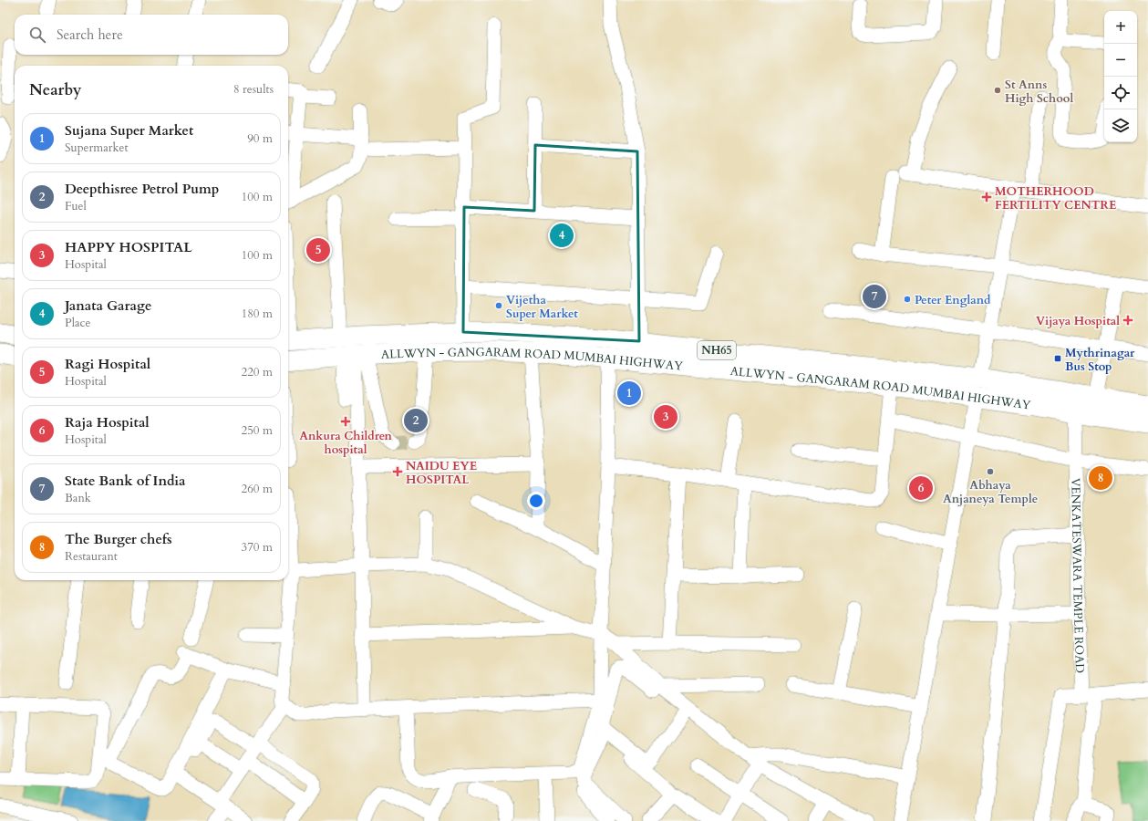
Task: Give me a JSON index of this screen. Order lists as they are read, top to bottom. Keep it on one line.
{"streets":{"highway":["NH65","ALLWYN - GANGARAM ROAD MUMBAI HIGHWAY"],"street":["VENKATESWARA TEMPLE ROAD"]},"places":{"other":["St Anns High School","Peter England","Vijetha Super Market","Abhaya Anjaneya Temple"],"health":["MOTHERHOOD FERTILITY CENTRE","Vijaya Hospital","Ankura Children hospital","NAIDU EYE HOSPITAL"],"transit":["Mythrinagar Bus Stop"]},"page":{"map_buttons":["+","−"],"search":"Search here","heading":["Nearby","8 results"],"list":[{"mark":"1","name":"Sujana Super Market","note":"Supermarket","value":"90 m"},{"mark":"2","name":"Deepthisree Petrol Pump","note":"Fuel","value":"100 m"},{"mark":"3","name":"HAPPY HOSPITAL","note":"Hospital","value":"100 m"},{"mark":"4","name":"Janata Garage","note":"Place","value":"180 m"},{"mark":"5","name":"Ragi Hospital","note":"Hospital","value":"220 m"},{"mark":"6","name":"Raja Hospital","note":"Hospital","value":"250 m"},{"mark":"7","name":"State Bank of India","note":"Bank","value":"260 m"},{"mark":"8","name":"The Burger chefs","note":"Restaurant","value":"370 m"}],"pins":["4","5","7","1","3","2","8","6"]}}
